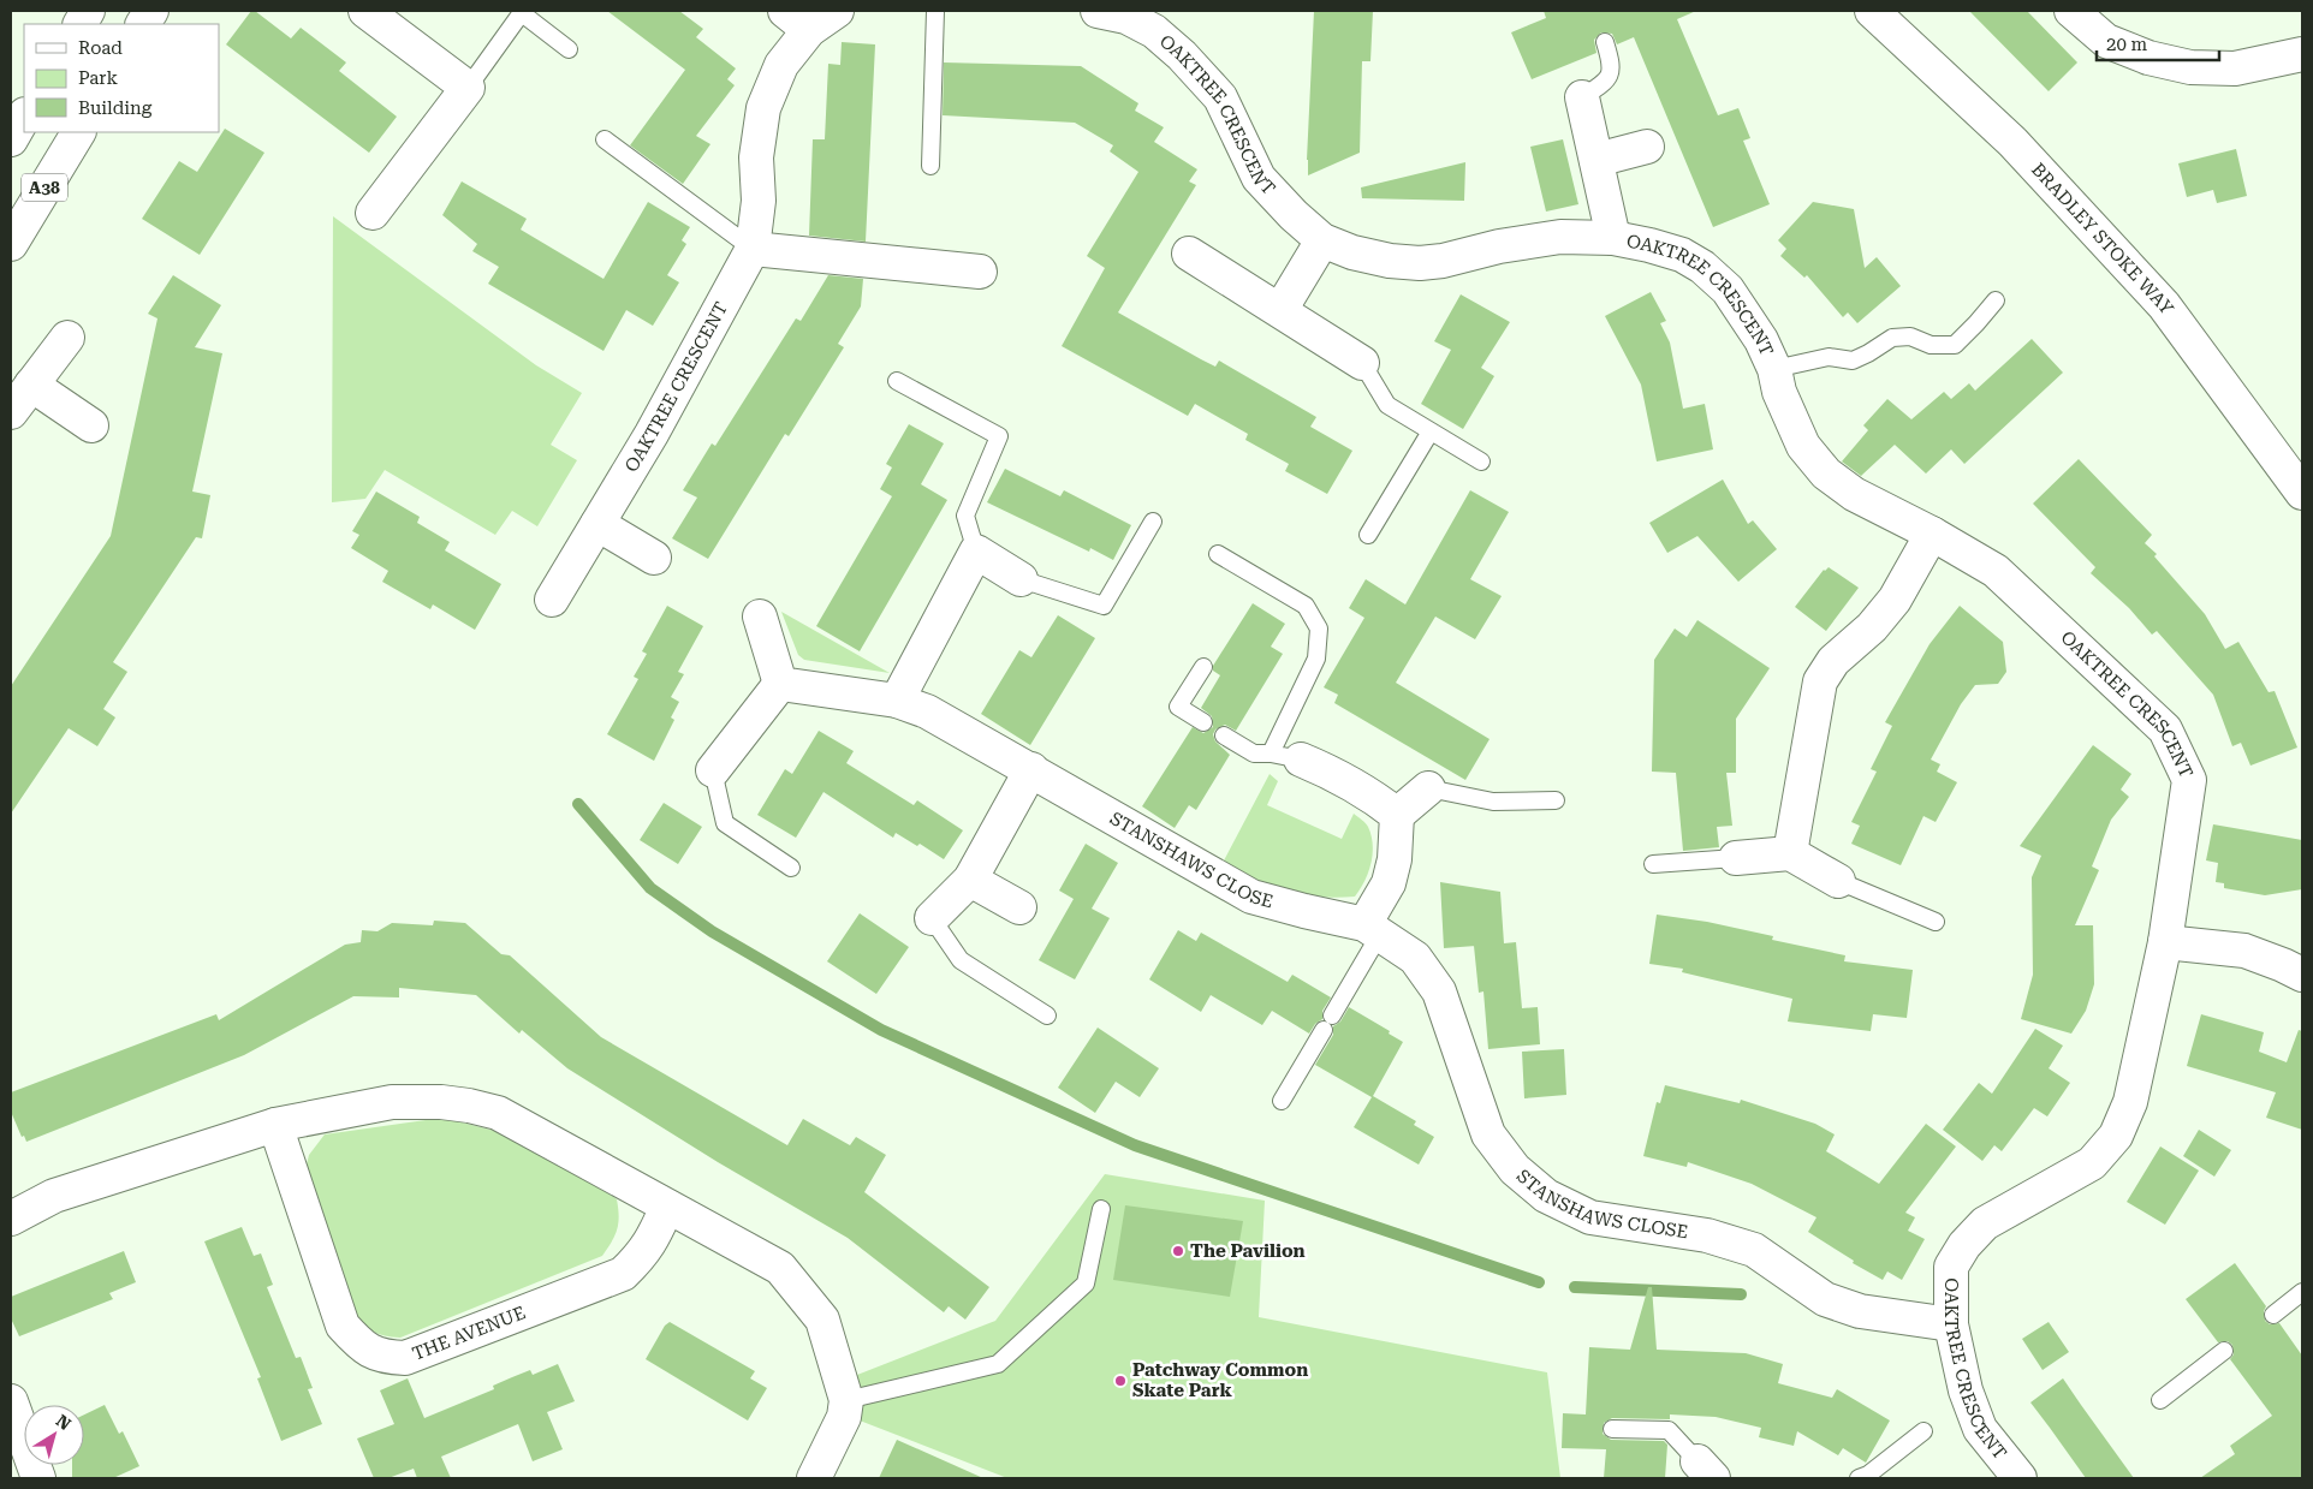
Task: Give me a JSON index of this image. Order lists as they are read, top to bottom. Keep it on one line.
{"streets":{"street":["OAKTREE CRESCENT","A38","BRADLEY STOKE WAY","STANSHAWS CLOSE","THE AVENUE"]},"crossings":[["OAKTREE CRESCENT","STANSHAWS CLOSE"]],"places":["The Pavilion","Patchway Common Skate Park"],"legend":["Road","Park","Building"],"scale_bar":"20 m","north":"top right"}
